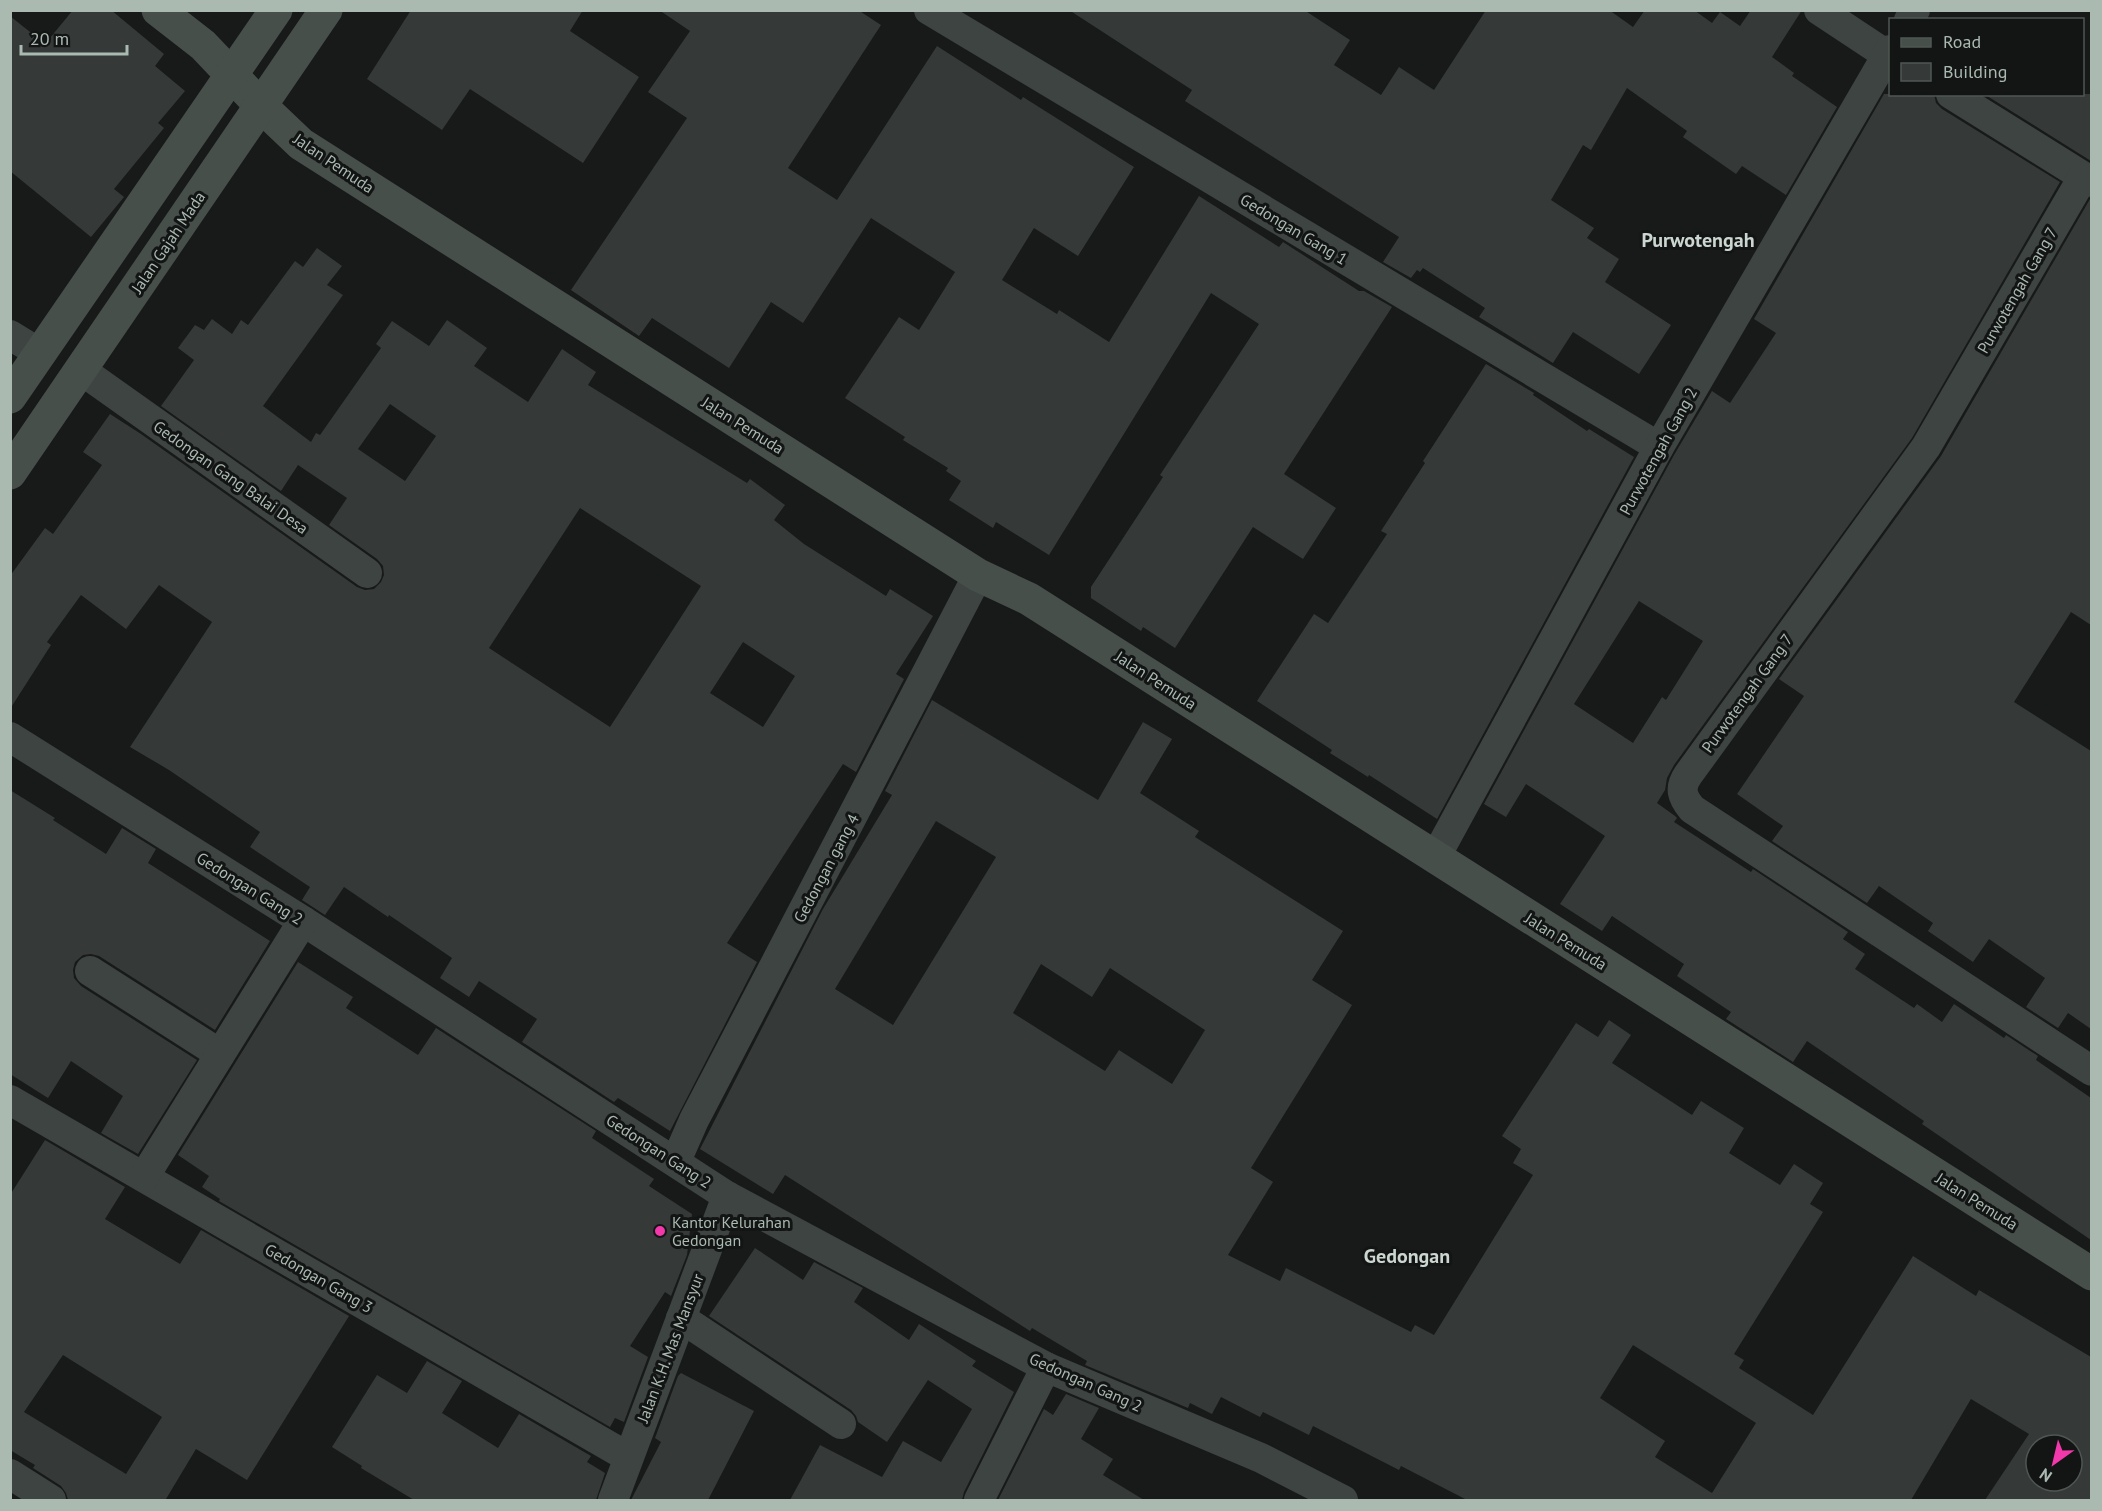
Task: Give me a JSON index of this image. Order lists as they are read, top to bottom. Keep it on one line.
{"streets":{"street":["Jalan Pemuda","Gedongan Gang 1","Jalan Gajah Mada","Purwotengah Gang 7","Purwotengah Gang 2","Gedongan Gang Balai Desa","Gedongan gang 4","Gedongan Gang 2","Gedongan Gang 3","Jalan K.H. Mas Mansyur"]},"crossings":[["Jalan Pemuda","Jalan Gajah Mada"],["Jalan Pemuda","Purwotengah Gang 2"],["Jalan Pemuda","Gedongan gang 4"],["Gedongan Gang 1","Purwotengah Gang 2"],["Jalan Gajah Mada","Gedongan Gang Balai Desa"],["Gedongan gang 4","Gedongan Gang 2"],["Gedongan Gang 2","Jalan K.H. Mas Mansyur"],["Gedongan Gang 3","Jalan K.H. Mas Mansyur"]],"districts":["Purwotengah","Gedongan"],"places":["Kantor Kelurahan Gedongan"],"legend":["Road","Building"],"scale_bar":"20 m","north":"bottom left"}
